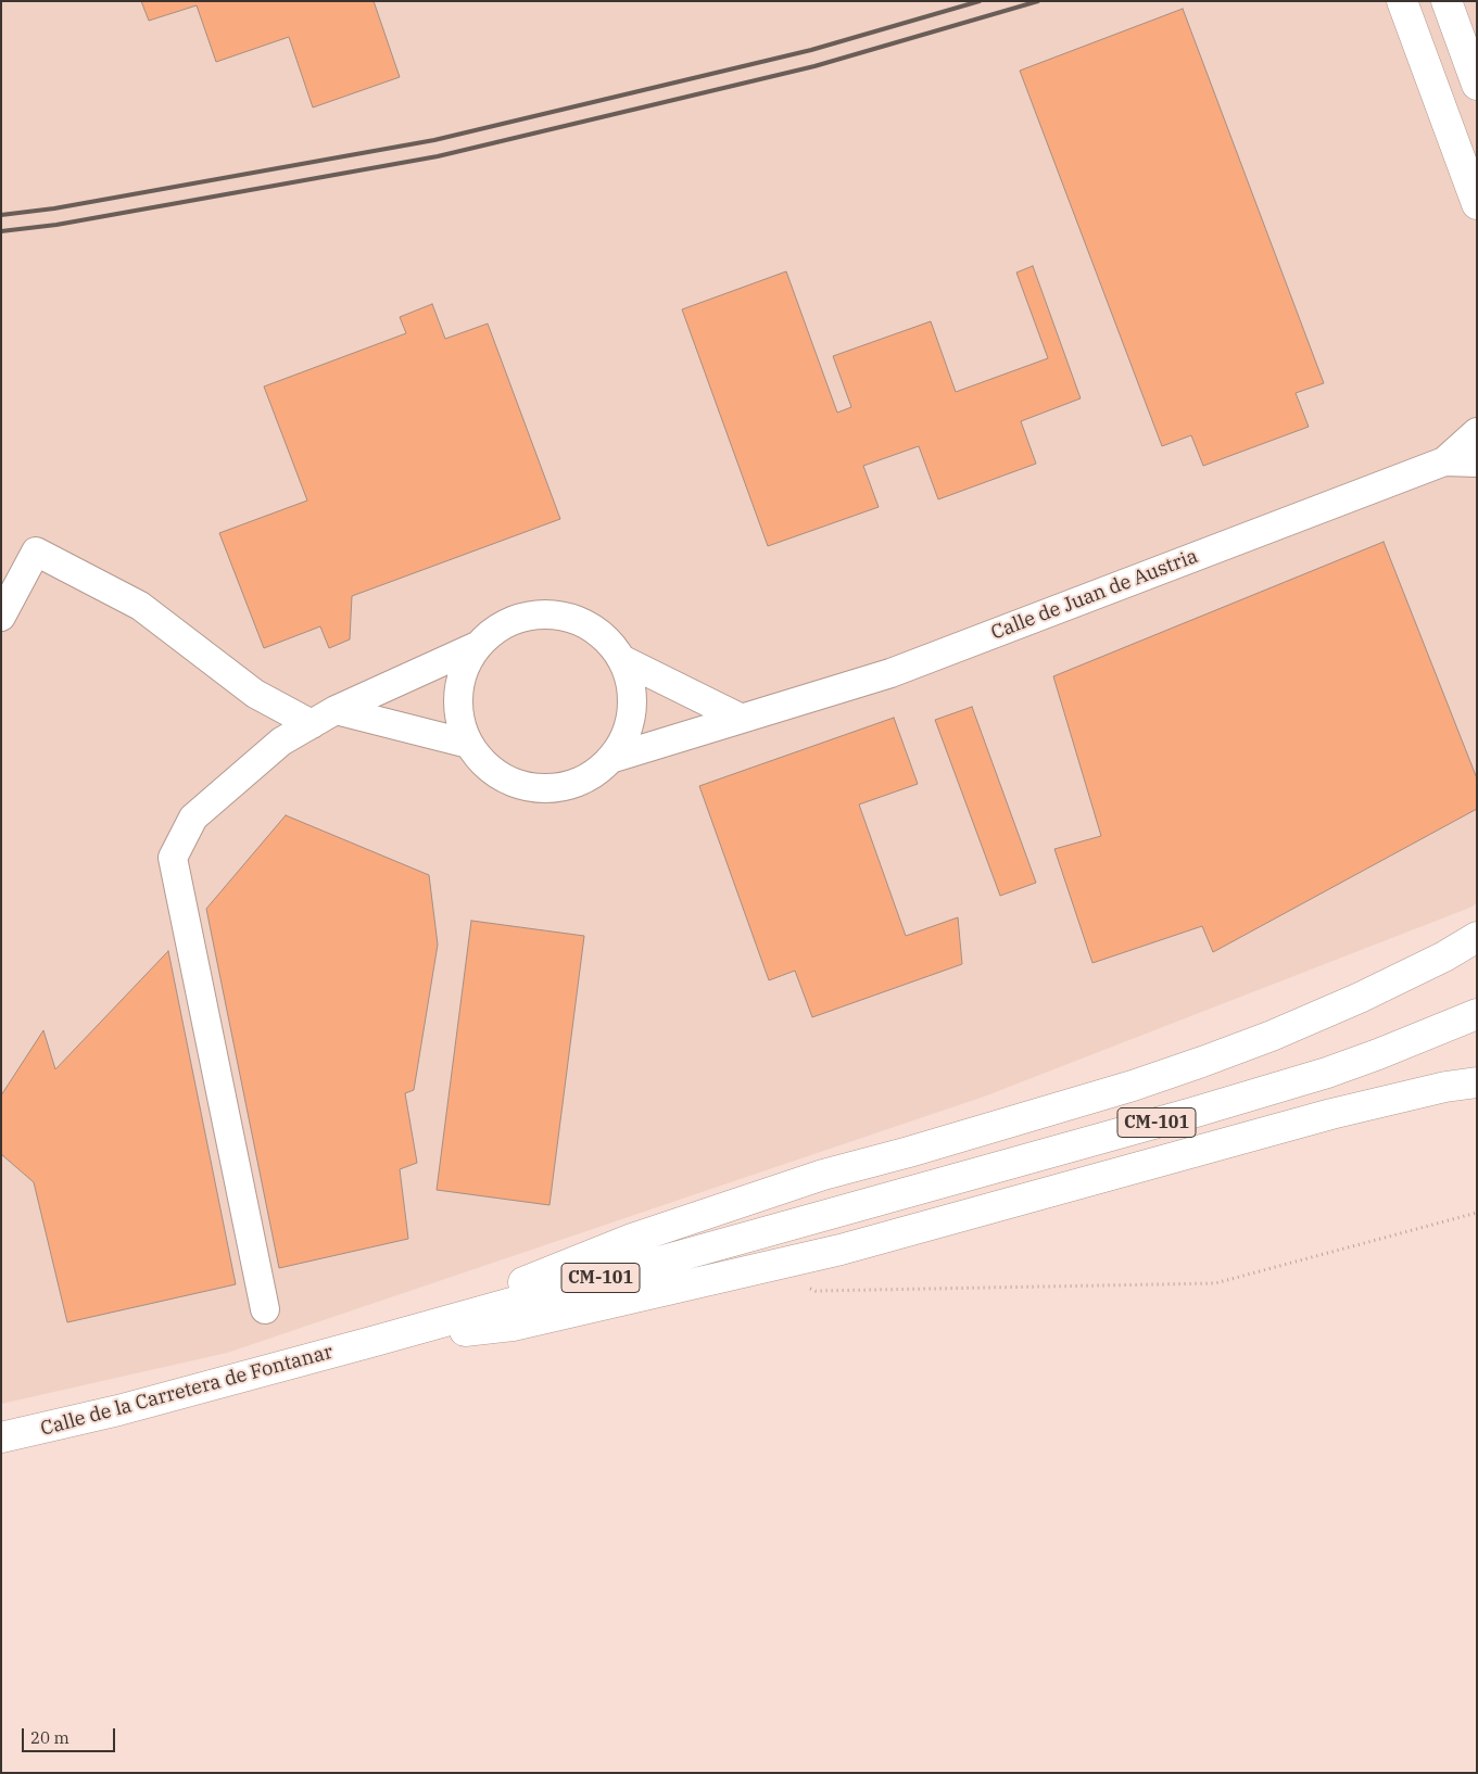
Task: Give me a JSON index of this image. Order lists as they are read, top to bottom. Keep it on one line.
{"streets":{"main road":["CM-101","Calle de la Carretera de Fontanar"],"street":["Calle de Juan de Austria"]},"crossings":[["CM-101","Calle de la Carretera de Fontanar"]],"scale_bar":"20 m"}
